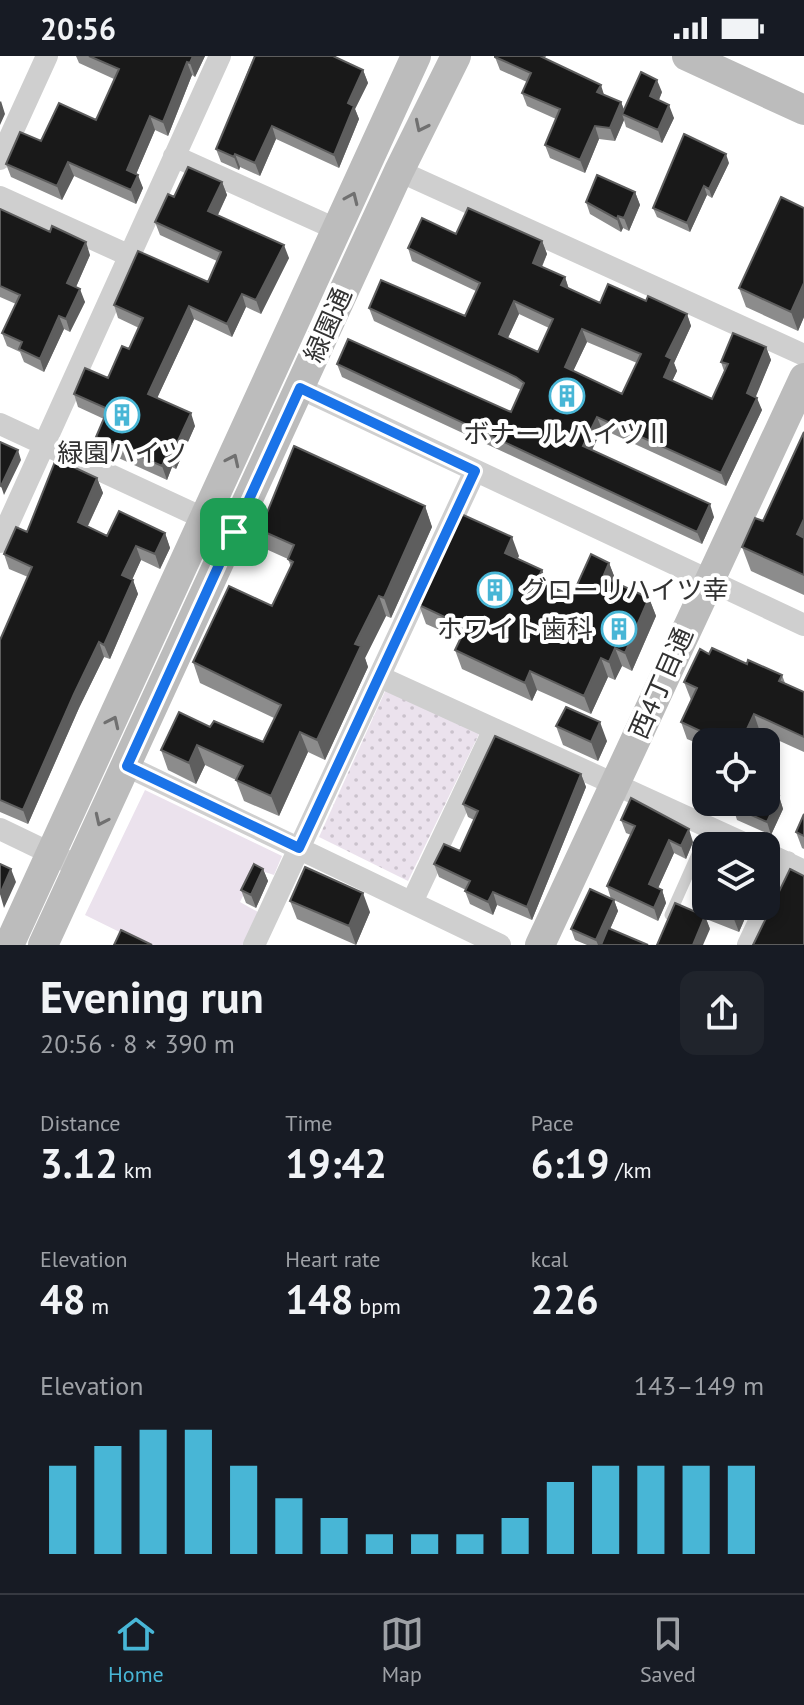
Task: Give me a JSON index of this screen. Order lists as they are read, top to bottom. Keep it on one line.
{"streets":{"street":["緑園通","西4丁目通"]},"places":{"building":["ボナールハイツⅡ","緑園ハイツ","グローリハイツ幸","ホワイト歯科"]},"page":{"status":"20:56","heading":["Evening run","20:56 · 8 × 390 m"],"stats":[["Distance","3.12 km"],["Time","19:42"],["Pace","6:19 /km"],["Elevation","48 m"],["Heart rate","148 bpm"],["kcal","226"]],"chart":["Elevation","143–149 m"],"tabs":["Home","Map","Saved"]}}
